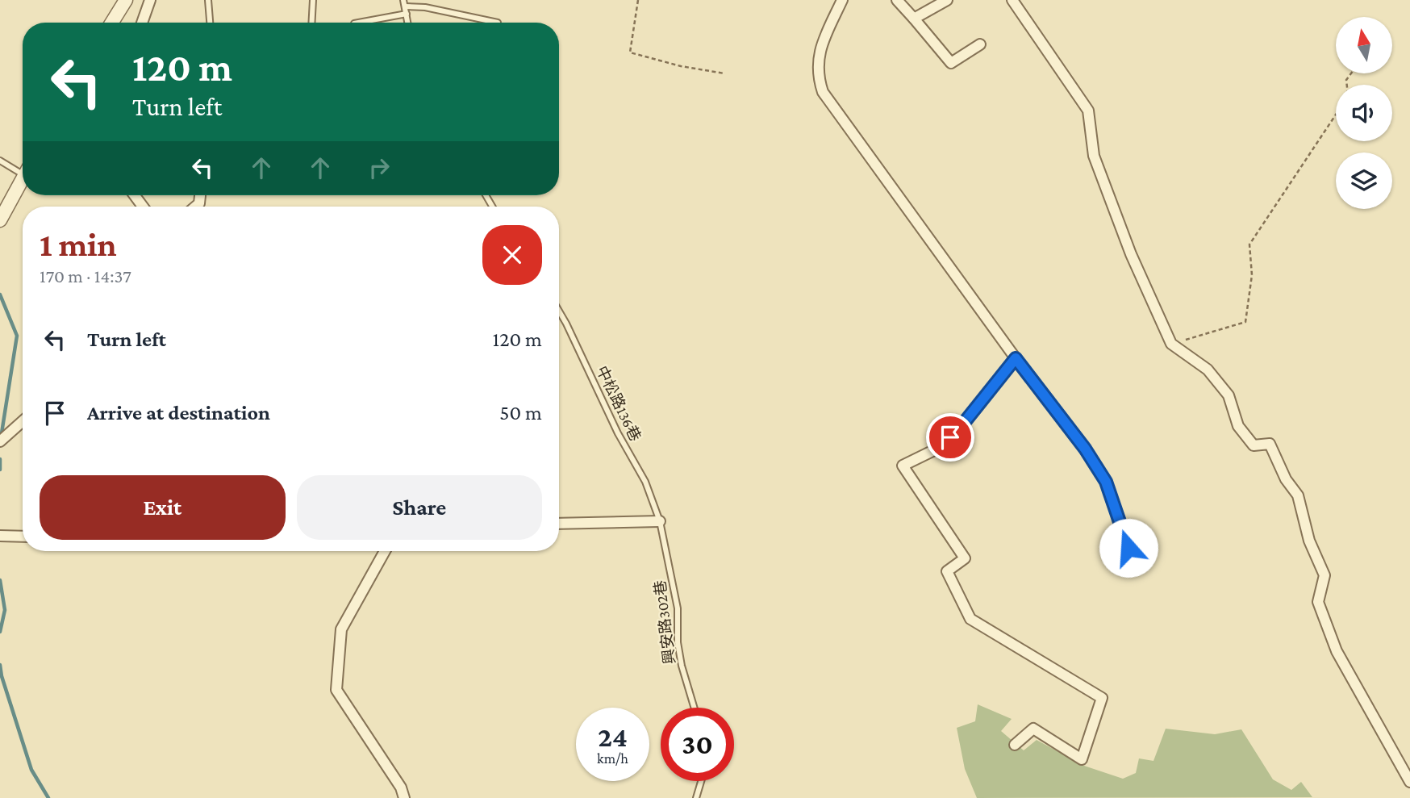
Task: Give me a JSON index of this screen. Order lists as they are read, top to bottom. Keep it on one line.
{"streets":{"lane":["中松路136巷","興安路302巷"]},"crossings":[["中松路136巷","興安路302巷"]],"north":"top","page":{"turn":["120 m","Turn left"],"heading":["1 min","170 m · 14:37"],"list":[{"name":"Turn left","value":"120 m"},{"name":"Arrive at destination","value":"50 m"}],"buttons":["Exit","Share"],"speed":"24 km/h","limit":"30"}}
